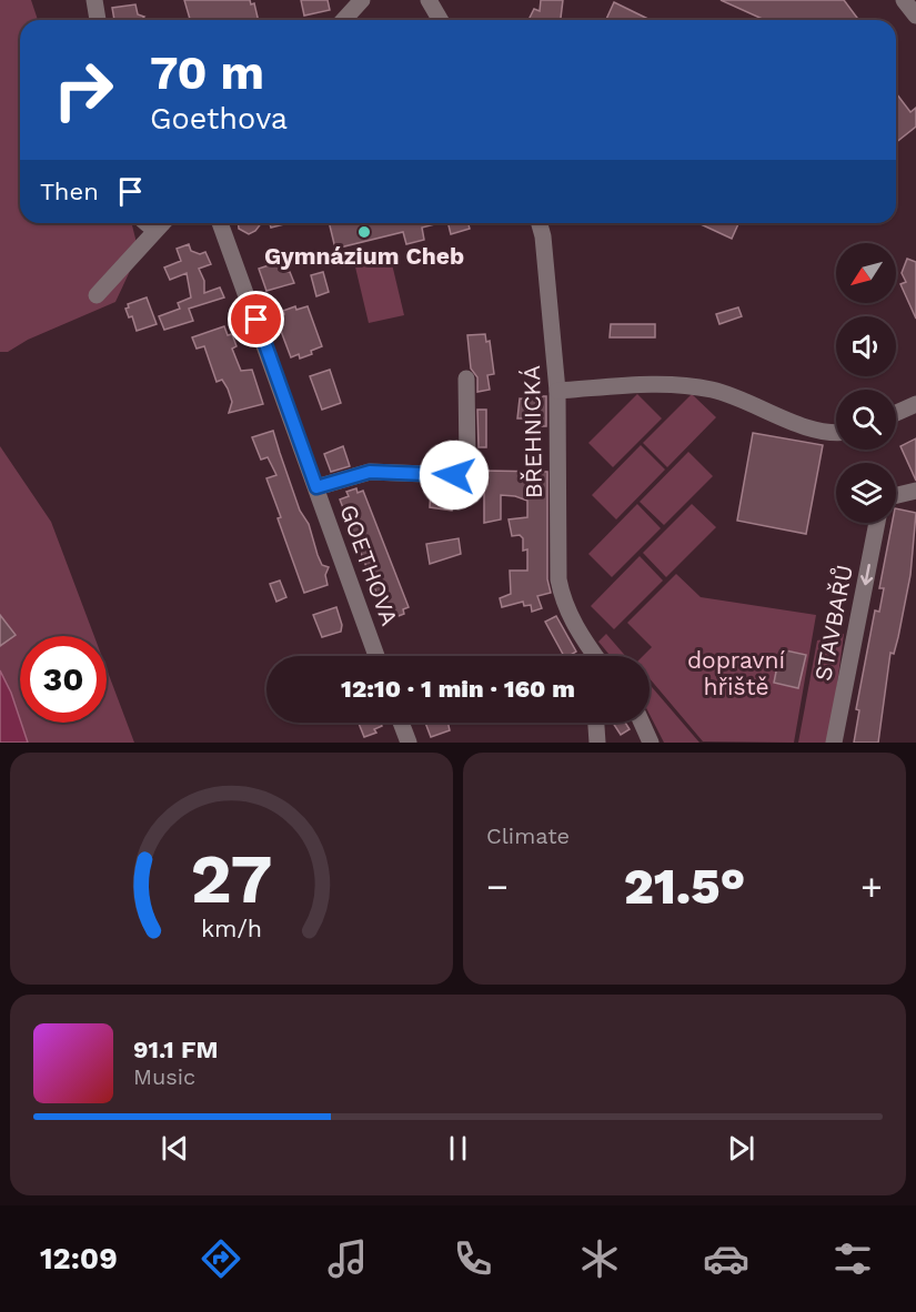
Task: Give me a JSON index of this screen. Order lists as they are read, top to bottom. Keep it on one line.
{"streets":{"street":["BŘEHNICKÁ","GOETHOVA","STAVBAŘŮ"]},"one_way":["STAVBAŘŮ"],"parks":["dopravní hřiště"],"places":["Gymnázium Cheb"],"north":"bottom left","page":{"turn":["70 m","Goethova"],"then":"Then","limit":"30","trip":"12:10 · 1 min · 160 m","tile":"Climate","heat":["−","21.5°","+"],"song":["91.1 FM","Music"],"tabs":"12:09","gauge":["27","km/h"]}}
